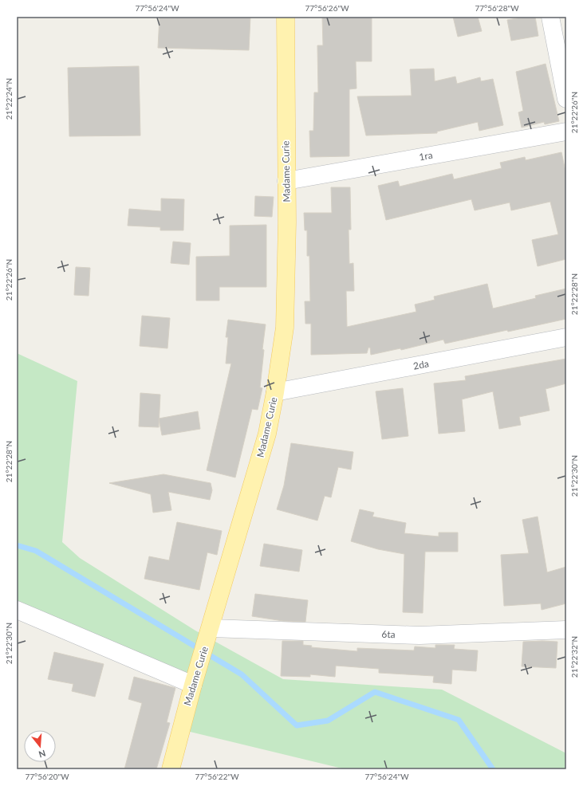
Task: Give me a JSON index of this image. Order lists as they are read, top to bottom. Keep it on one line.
{"streets":{"main road":["Madame Curie"],"street":["1ra","2da","6ta"]},"crossings":[["1ra","Madame Curie"],["Madame Curie","2da"],["Madame Curie","6ta"]],"north":"bottom","coordinates":["77°56'24\"W","77°56'26\"W","77°56'28\"W","21°22'24\"N","21°22'26\"N","21°22'28\"N","21°22'30\"N","21°22'32\"N","77°56'20\"W","77°56'22\"W"]}
